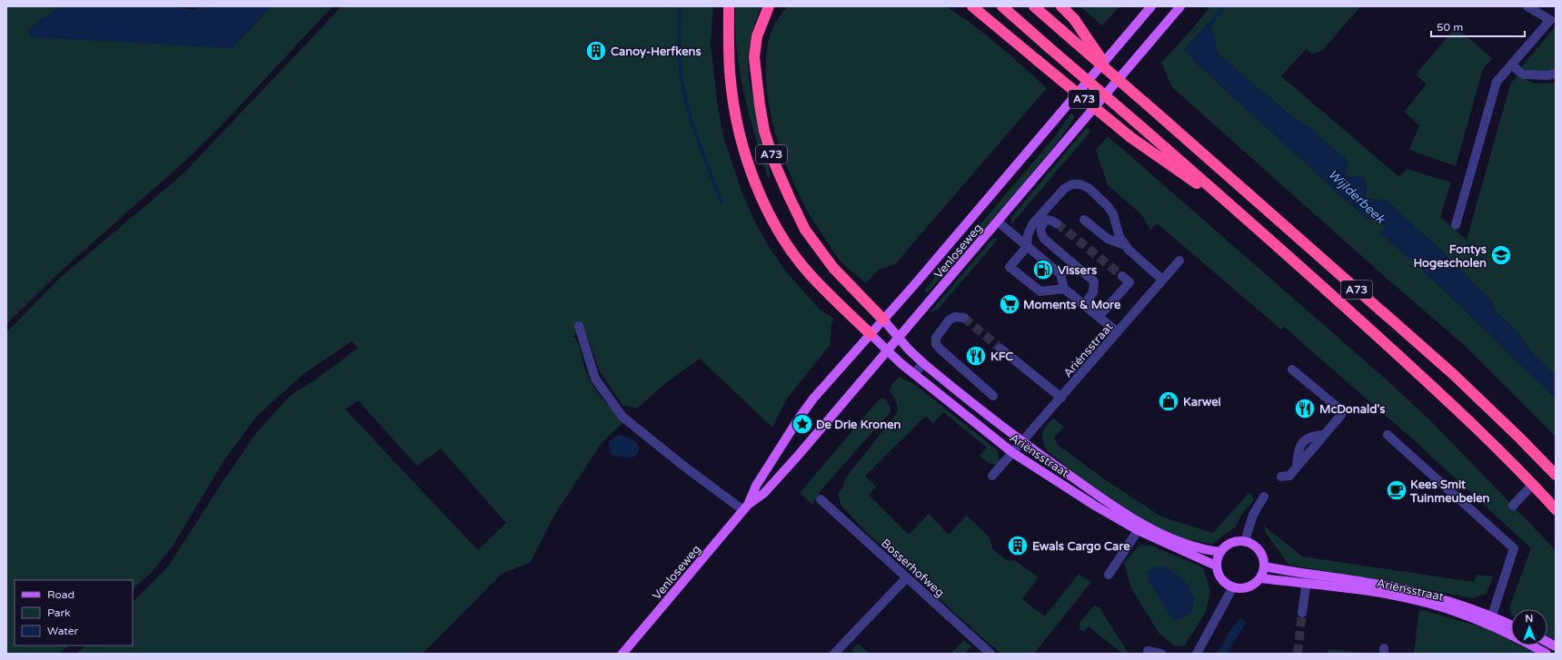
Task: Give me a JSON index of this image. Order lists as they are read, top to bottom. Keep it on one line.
{"streets":{"highway":["A73"],"main road":["Venloseweg","Ariënsstraat"],"street":["Ariénsstraat","Bosserhofweg"]},"crossings":[["A73","Venloseweg"],["A73","Ariënsstraat"],["Venloseweg","Ariënsstraat"],["Ariénsstraat","Ariënsstraat"]],"water":["Wijlderbeek"],"places":{"building":["Canoy-Herfkens","Ewals Cargo Care"],"school or university":["Fontys Hogescholen"],"fuel station":["Vissers"],"supermarket":["Moments & More"],"restaurant":["KFC","McDonald's"],"shop":["Karwei"],"place":["De Drie Kronen"],"cafe":["Kees Smit Tuinmeubelen"]},"legend":["Road","Park","Water"],"scale_bar":"50 m","north":"top"}
